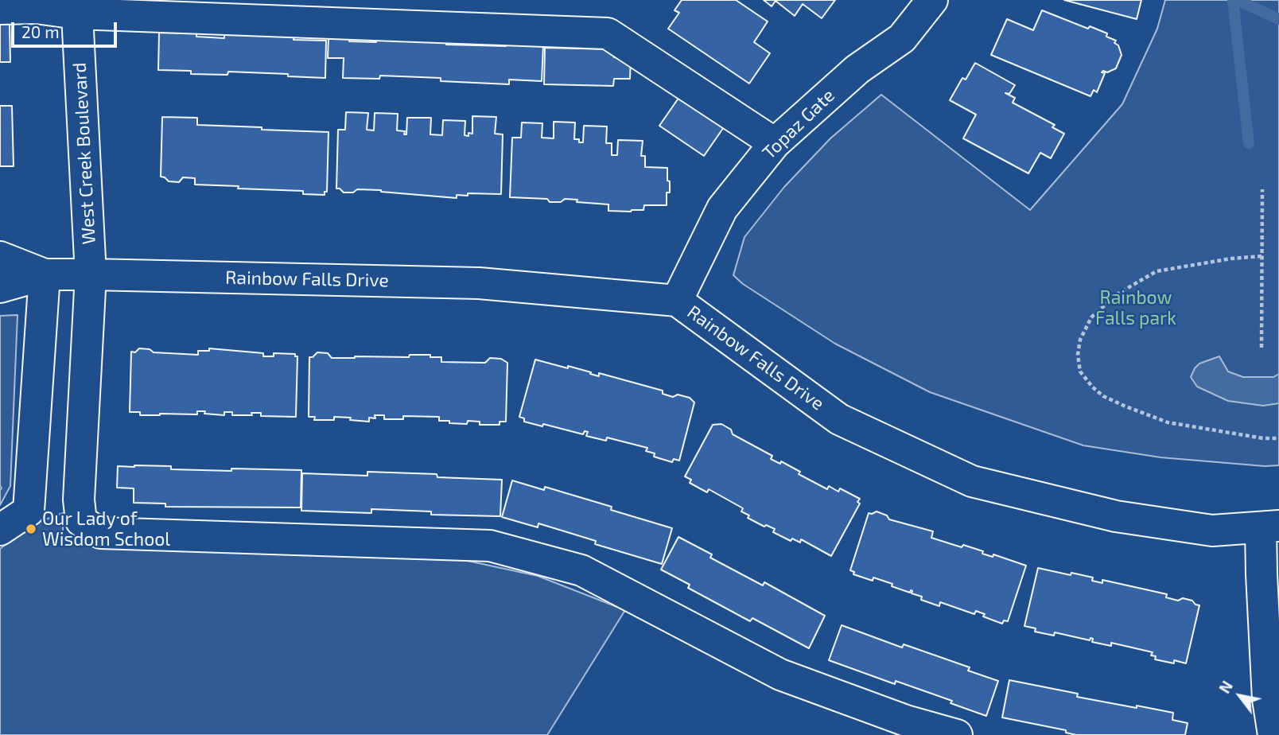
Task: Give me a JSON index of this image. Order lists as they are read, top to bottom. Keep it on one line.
{"streets":{"street":["Topaz Gate","West Creek Boulevard","Rainbow Falls Drive"]},"crossings":[["Topaz Gate","Rainbow Falls Drive"],["West Creek Boulevard","Rainbow Falls Drive"]],"parks":["Rainbow Falls park"],"places":["Our Lady of Wisdom School"],"scale_bar":"20 m","north":"top left"}
